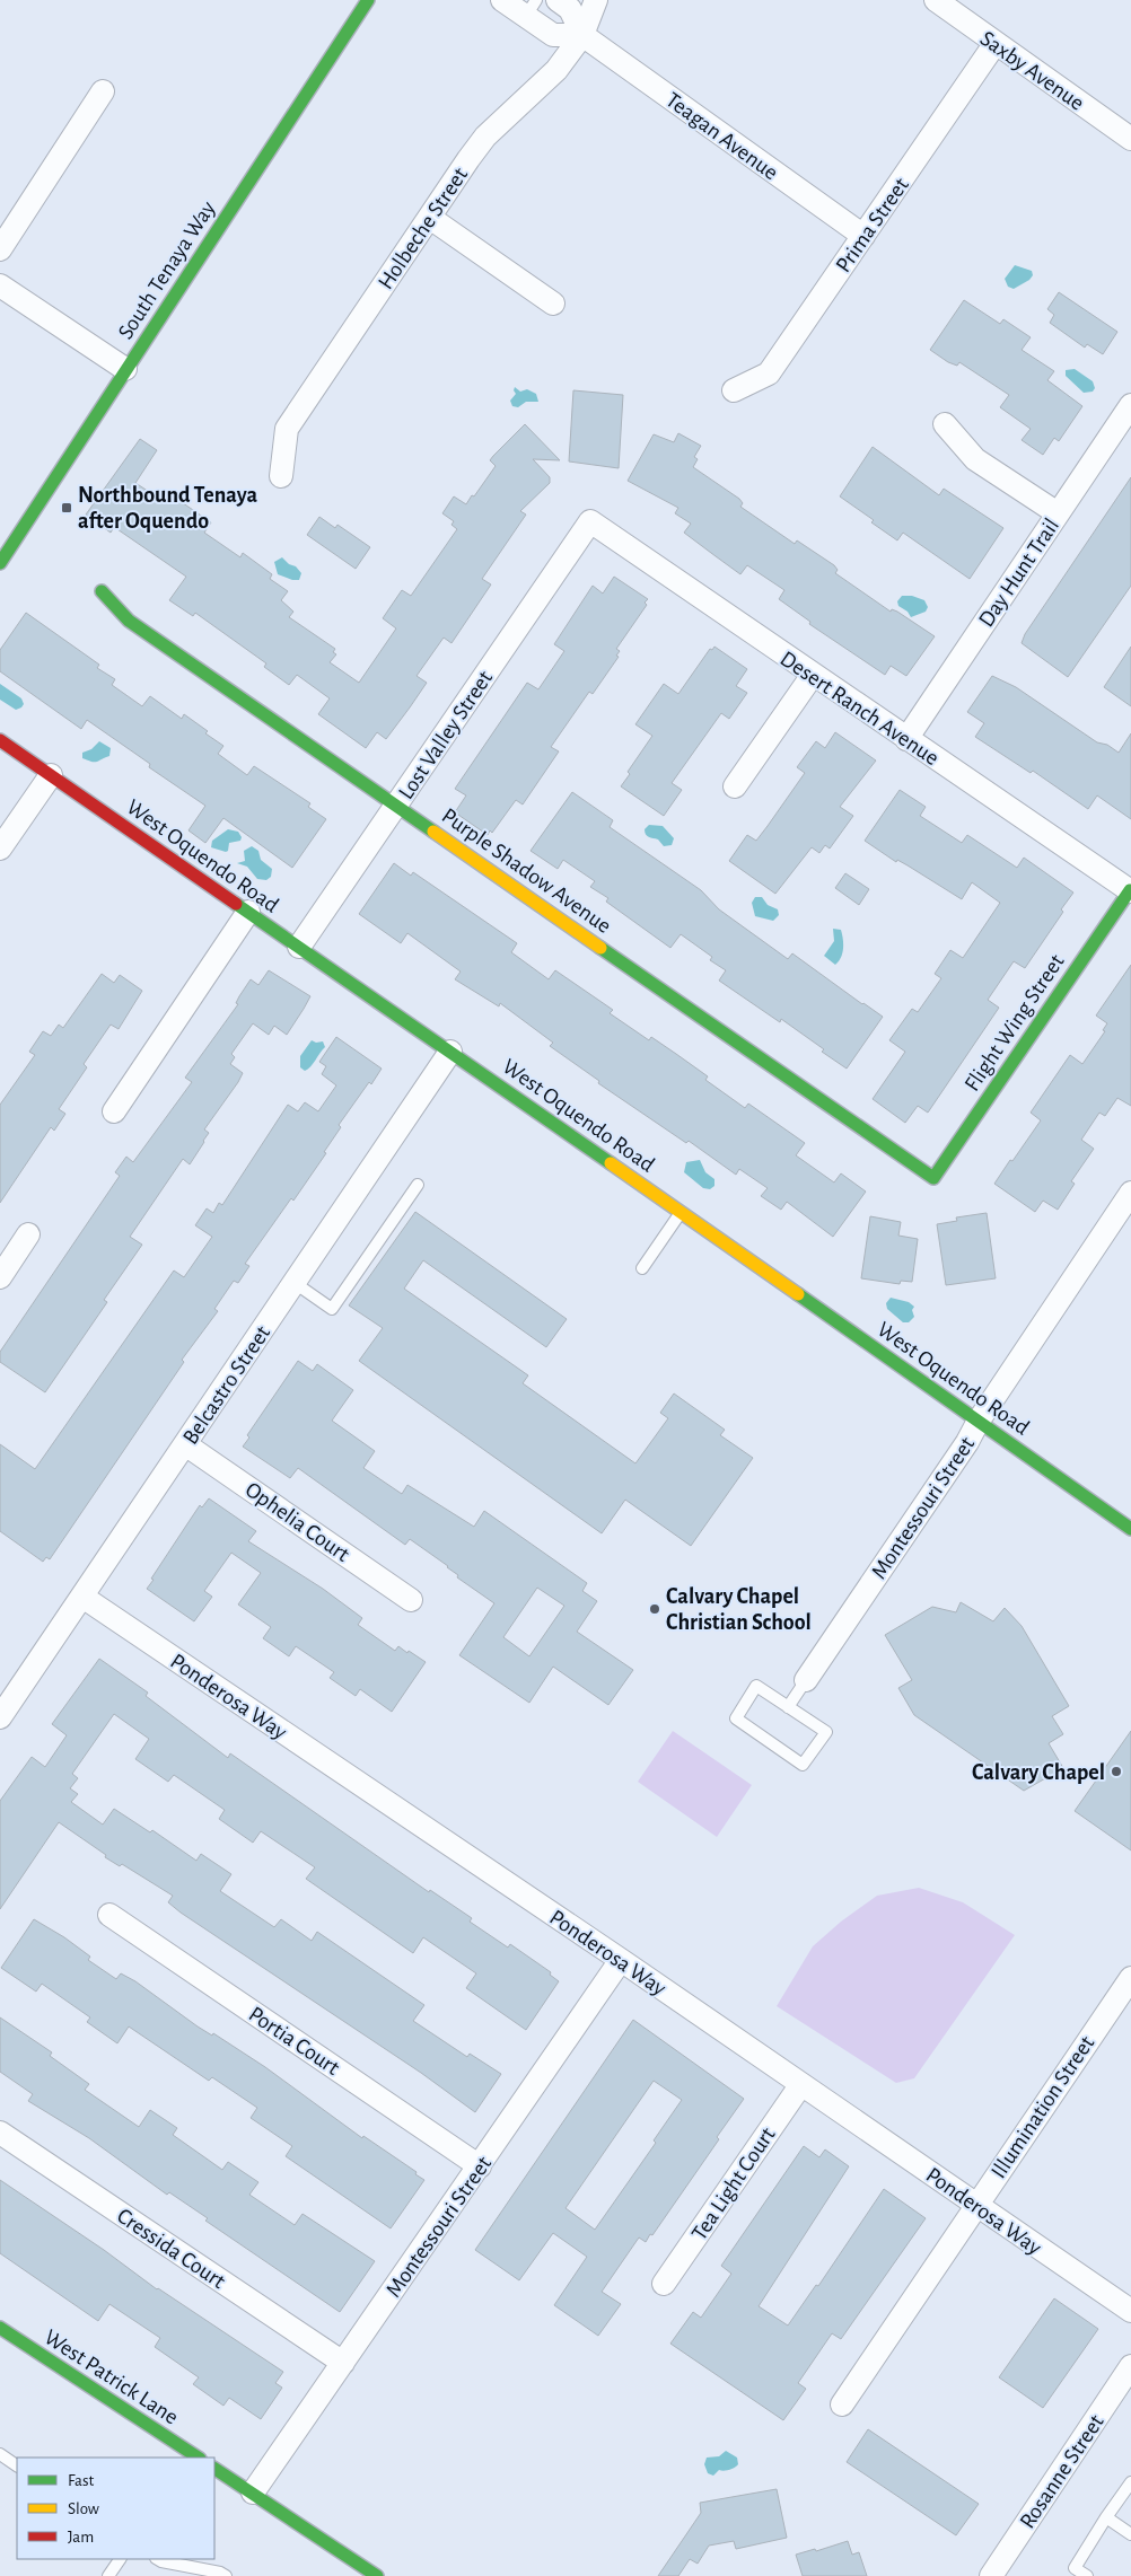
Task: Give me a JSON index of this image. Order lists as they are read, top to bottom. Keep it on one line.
{"streets":{"street":["Saxby Avenue","Teagan Avenue","Prima Street","Holbeche Street","South Tenaya Way","Day Hunt Trail","Desert Ranch Avenue","Lost Valley Street","West Oquendo Road","Purple Shadow Avenue","Flight Wing Street","Belcastro Street","Montessouri Street","Ophelia Court","Ponderosa Way","Portia Court","Illumination Street","Tea Light Court","Cressida Court","West Patrick Lane","Rosanne Street"]},"crossings":[["Saxby Avenue","Prima Street"],["Teagan Avenue","Prima Street"],["Teagan Avenue","Holbeche Street"],["Day Hunt Trail","Desert Ranch Avenue"],["Desert Ranch Avenue","Lost Valley Street"],["Desert Ranch Avenue","Flight Wing Street"],["Lost Valley Street","West Oquendo Road"],["Lost Valley Street","Purple Shadow Avenue"],["West Oquendo Road","Belcastro Street"],["West Oquendo Road","Montessouri Street"],["Purple Shadow Avenue","Flight Wing Street"],["Belcastro Street","Ophelia Court"],["Belcastro Street","Ponderosa Way"],["Montessouri Street","Ponderosa Way"],["Montessouri Street","Portia Court"],["Montessouri Street","Cressida Court"],["Ponderosa Way","Illumination Street"],["Ponderosa Way","Tea Light Court"]],"places":{"transit":["Northbound Tenaya after Oquendo"],"other":["Calvary Chapel Christian School","Calvary Chapel"]},"legend":["Fast","Slow","Jam"]}
